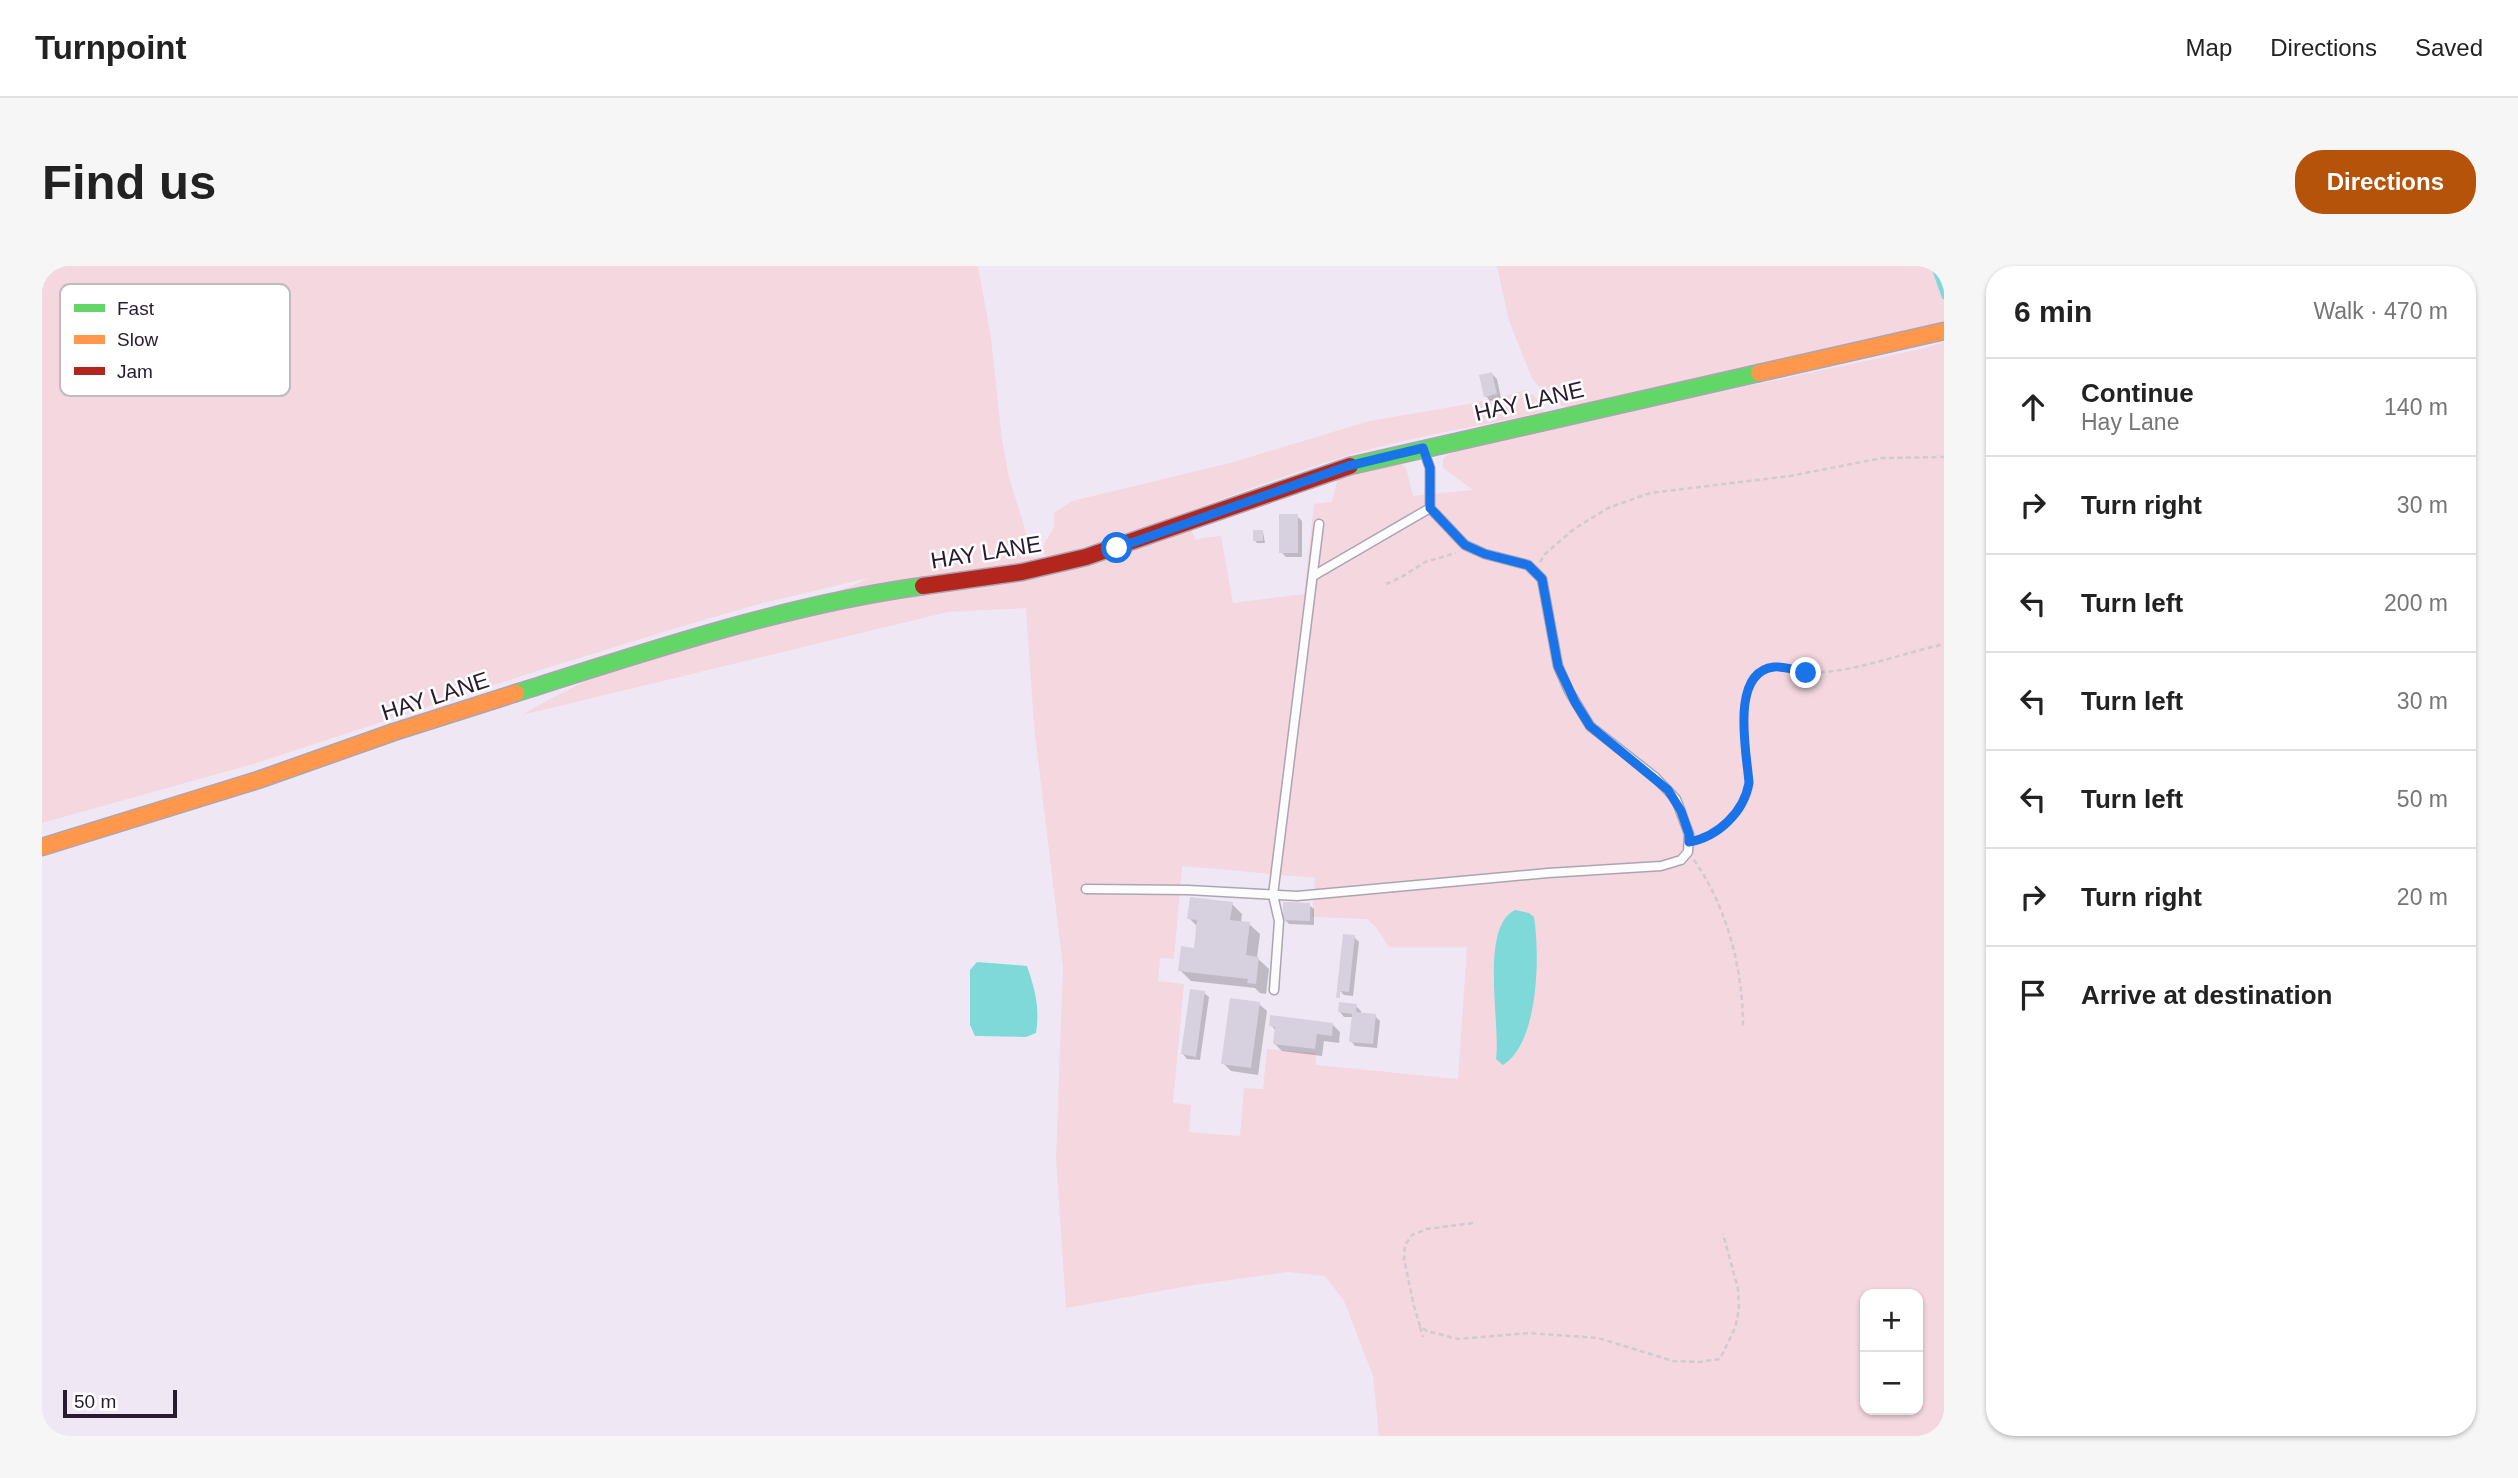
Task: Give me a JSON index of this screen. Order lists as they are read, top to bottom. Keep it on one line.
{"streets":{"street":["HAY LANE"]},"legend":["Fast","Slow","Jam"],"scale_bar":"50 m","page":{"header":"Turnpoint","nav":["Map","Directions","Saved"],"buttons":"Directions","title":"Find us","heading":["6 min","Walk · 470 m"],"list":[["Continue","Hay Lane","140 m"],["Turn right","30 m"],["Turn left","200 m"],["Turn left","30 m"],["Turn left","50 m"],["Turn right","20 m"],"Arrive at destination"],"map_buttons":["+","−"],"scale":"50 m"}}
